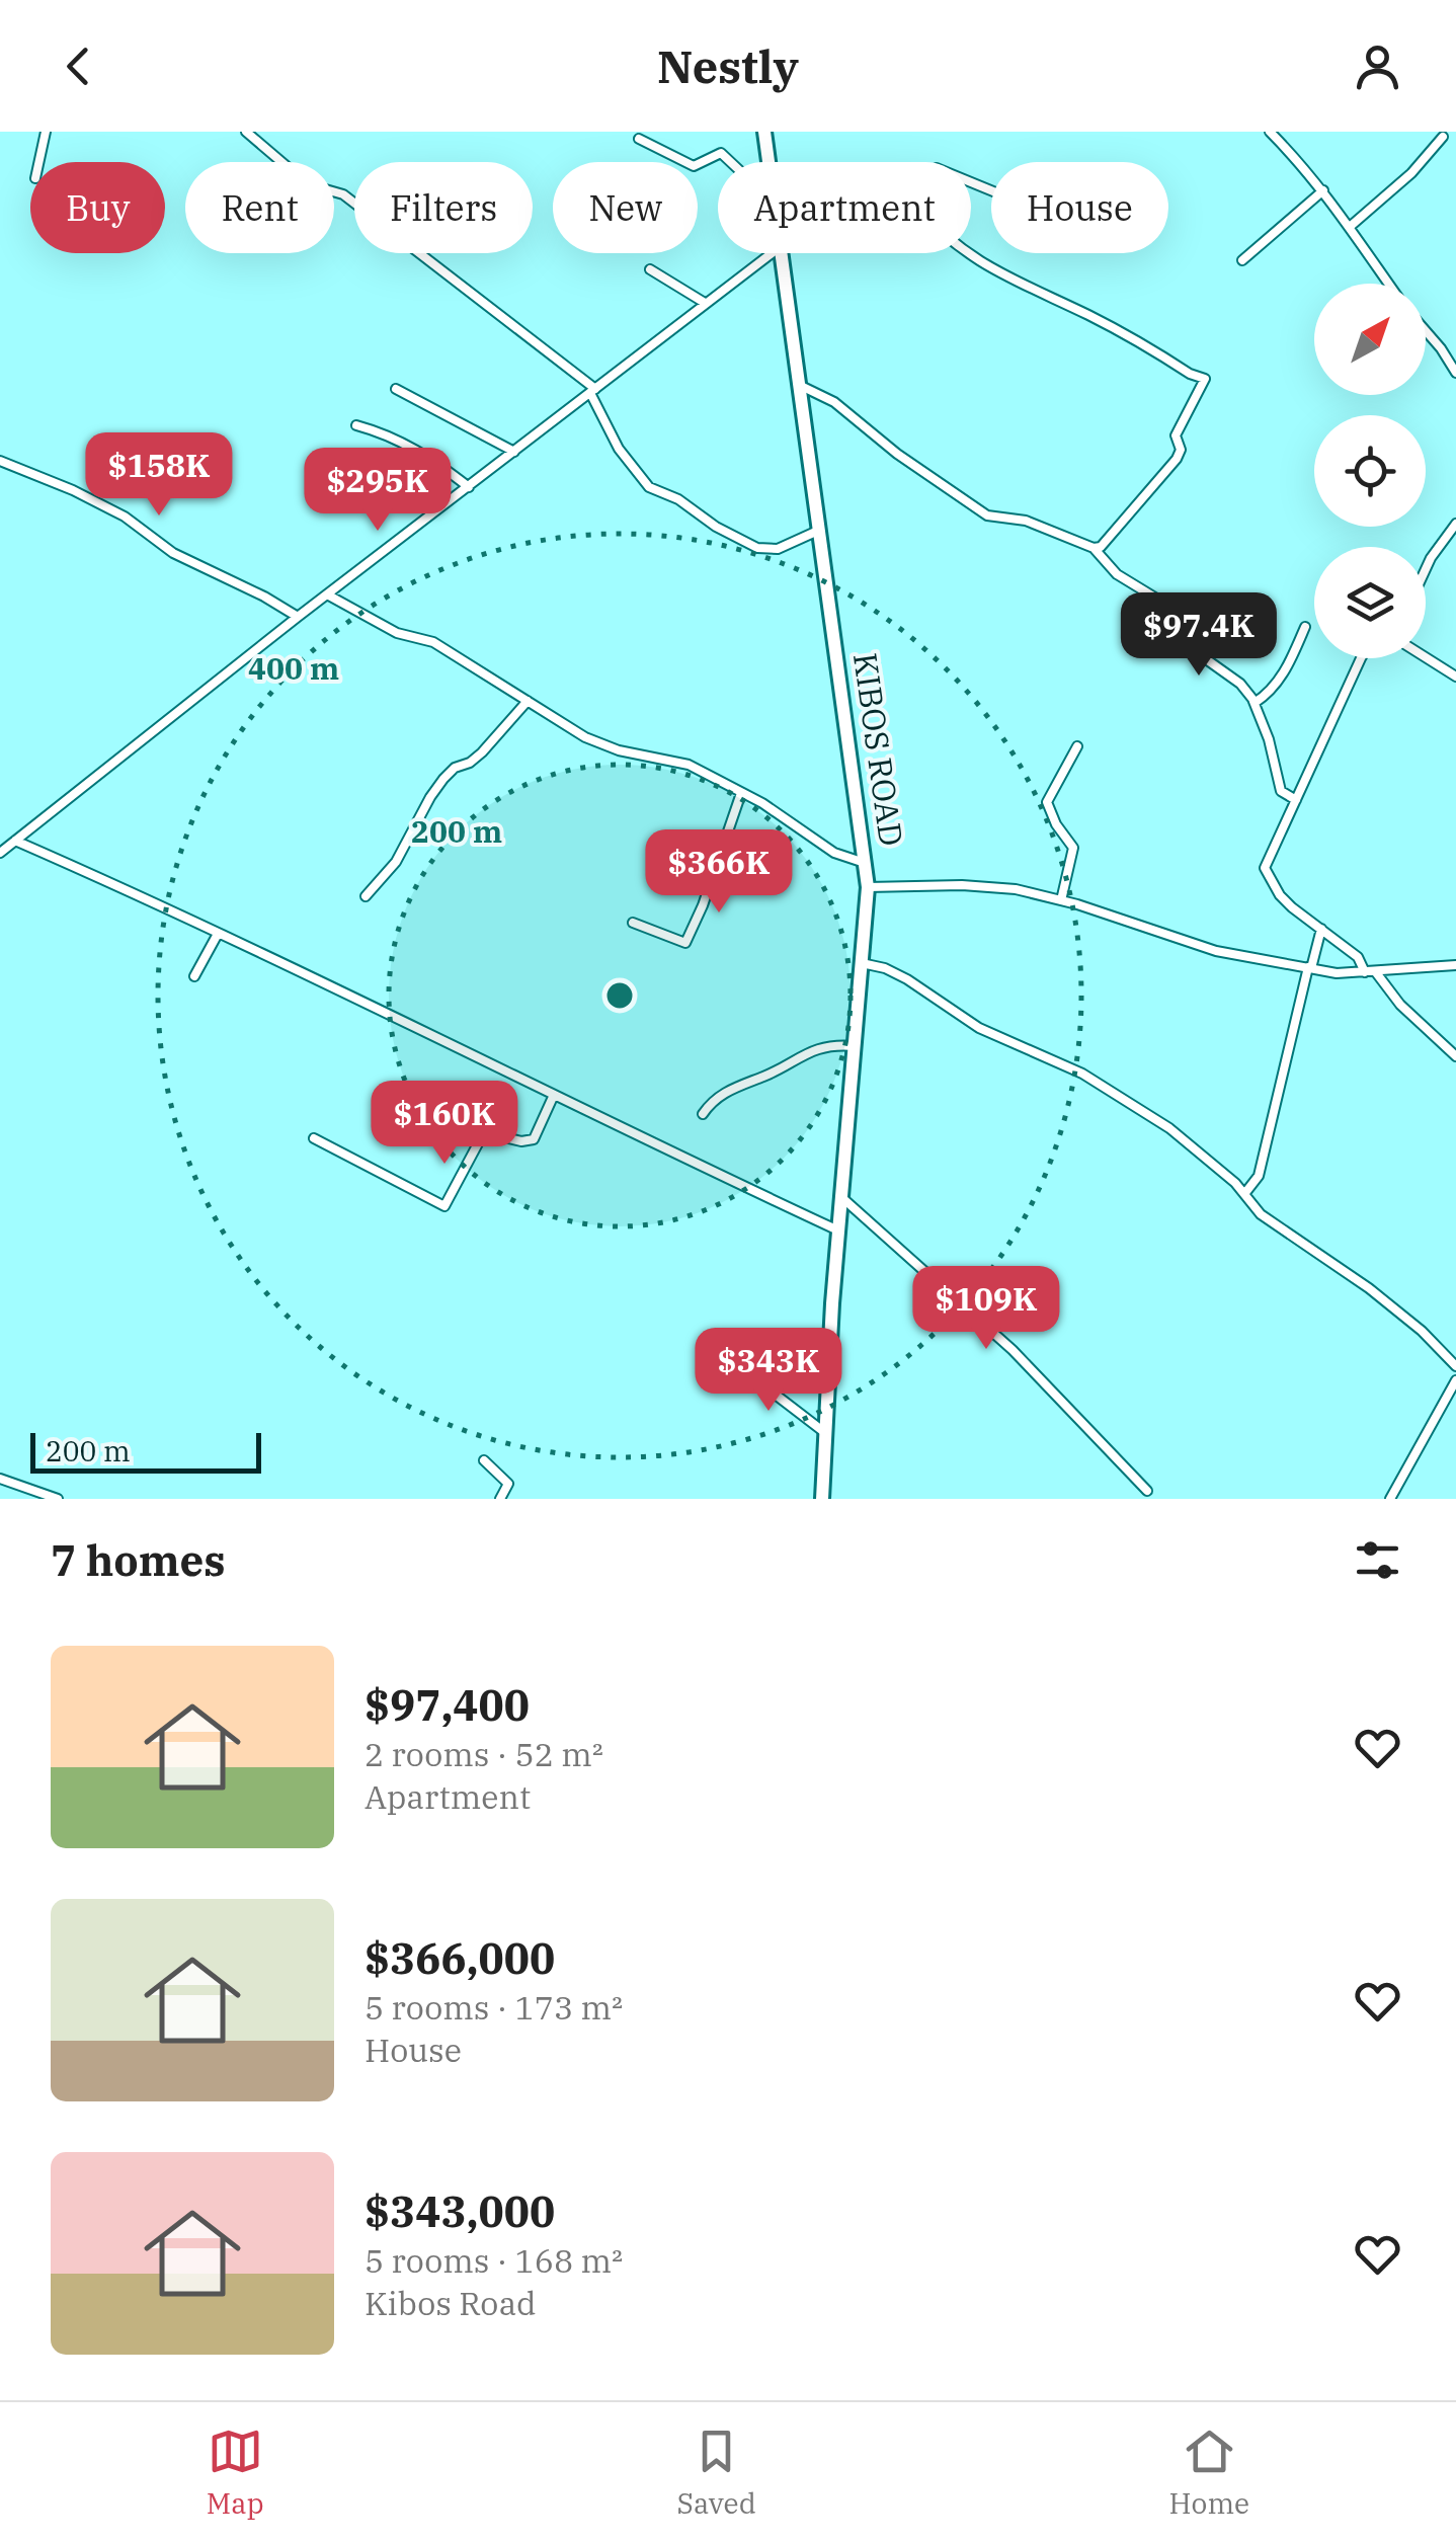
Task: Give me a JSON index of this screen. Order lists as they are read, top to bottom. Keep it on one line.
{"streets":{"main road":["KIBOS ROAD"]},"scale_bar":"200 m","north":"top right","page":{"header":"Nestly","chip":["Buy","Rent","Filters","New","Apartment","House"],"price":["$158K","$295K","$97.4K","$366K","$160K","$109K","$343K"],"scale":"200 m","heading":"7 homes","list":[{"name":"$97,400","note":"2 rooms · 52 m² · Apartment"},{"name":"$366,000","note":"5 rooms · 173 m² · House"},{"name":"$343,000","note":"5 rooms · 168 m² · Kibos Road"}],"tabs":["Map","Saved","Home"]},"rings":["400 m","200 m"]}
